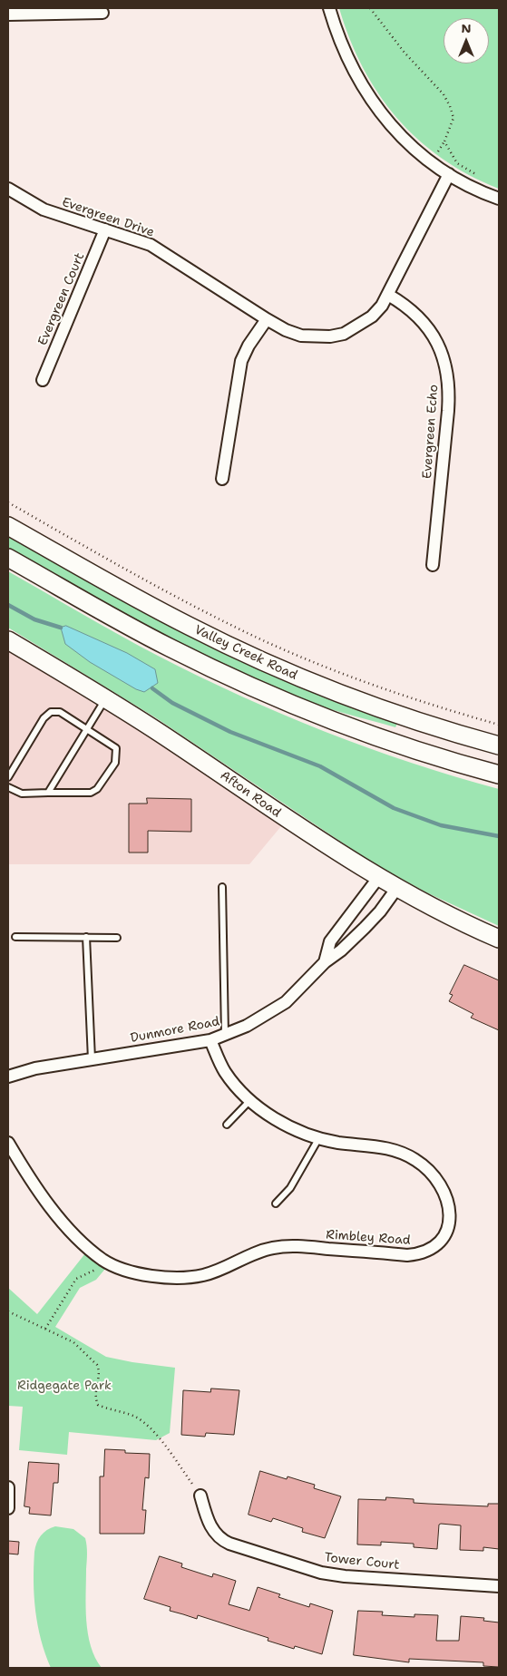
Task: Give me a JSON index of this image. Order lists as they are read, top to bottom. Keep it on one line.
{"streets":{"main road":["Valley Creek Road","Afton Road"],"street":["Evergreen Drive","Evergreen Court","Evergreen Echo","Dunmore Road","Rimbley Road","Tower Court"]},"crossings":[["Evergreen Drive","Evergreen Court"],["Evergreen Drive","Evergreen Echo"],["Afton Road","Dunmore Road"],["Dunmore Road","Rimbley Road"]],"parks":["Ridgegate Park"],"north":"top"}
